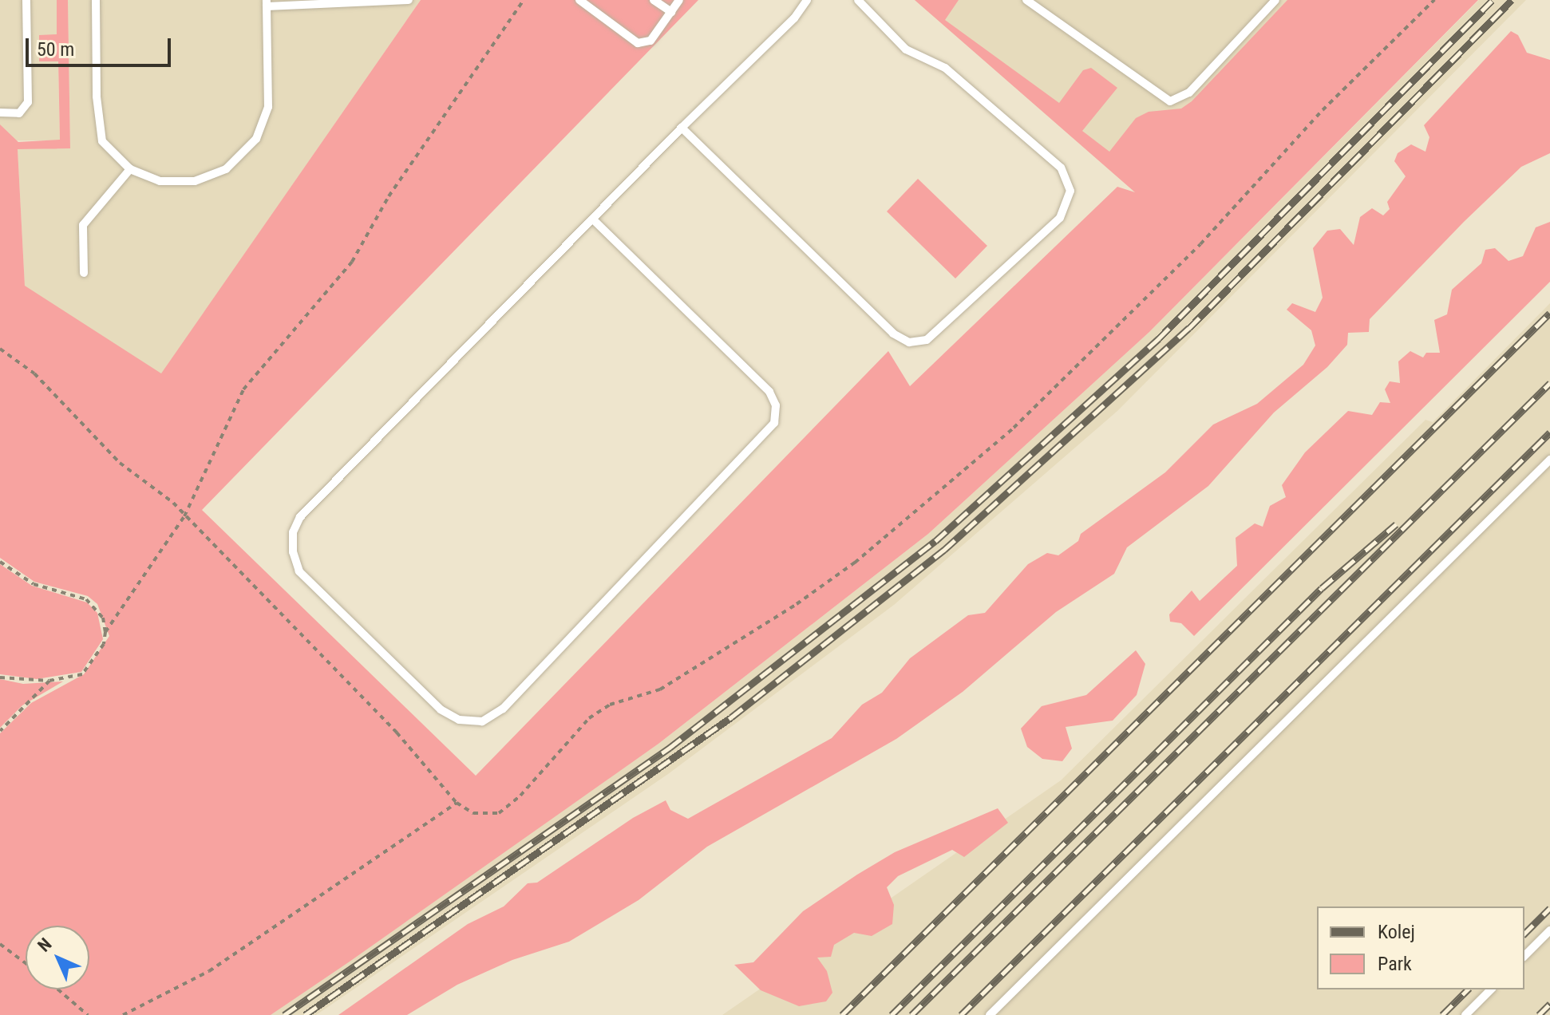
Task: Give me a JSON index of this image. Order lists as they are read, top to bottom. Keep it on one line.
{"legend":["Kolej","Park"],"scale_bar":"50 m","north":"top left"}
